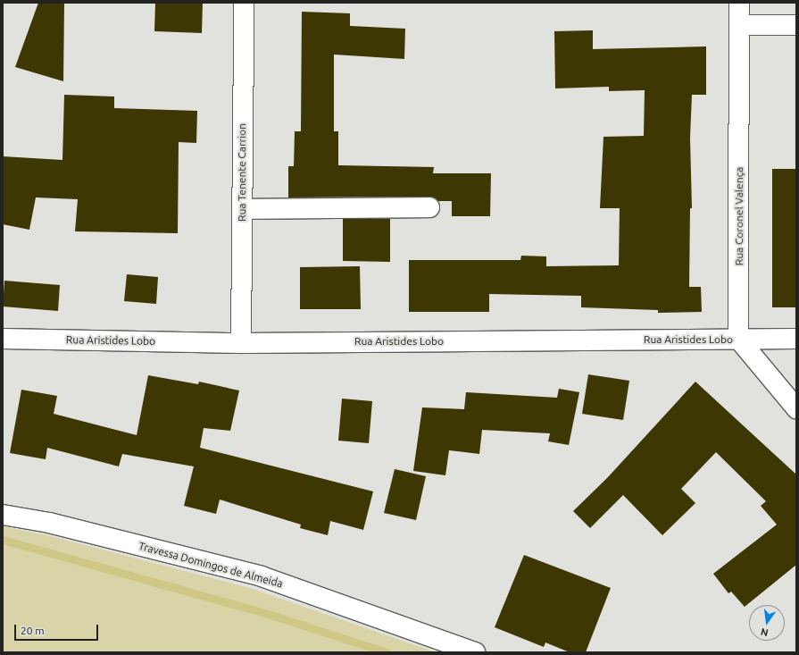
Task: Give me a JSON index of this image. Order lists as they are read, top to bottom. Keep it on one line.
{"streets":{"street":["Rua Tenente Carrion","Rua Coronel Valença","Rua Aristides Lobo","Travessa Domingos de Almeida"]},"crossings":[["Rua Tenente Carrion","Rua Aristides Lobo"],["Rua Coronel Valença","Rua Aristides Lobo"]],"scale_bar":"20 m","north":"bottom"}
